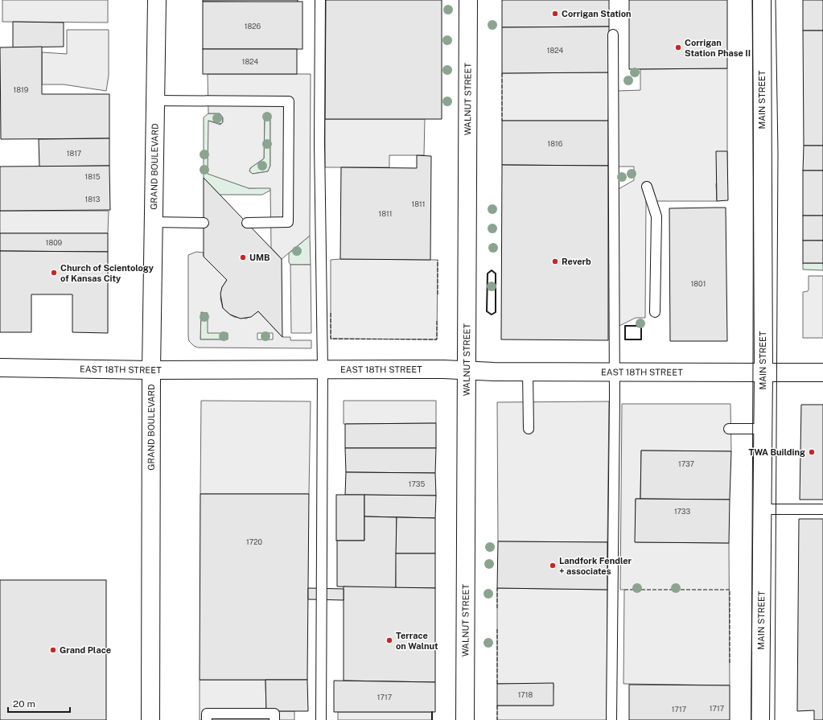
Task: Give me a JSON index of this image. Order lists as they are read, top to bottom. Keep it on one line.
{"streets":{"main road":["WALNUT STREET","MAIN STREET","GRAND BOULEVARD","EAST 18TH STREET"]},"crossings":[["WALNUT STREET","EAST 18TH STREET"],["MAIN STREET","EAST 18TH STREET"],["GRAND BOULEVARD","EAST 18TH STREET"]],"places":["Corrigan Station","Corrigan Station Phase II","UMB","Reverb","Church of Scientology of Kansas City","TWA Building","Landfork Fendler + associates","Terrace on Walnut","Grand Place"],"house_numbers":["1826","1824","1824","1819","1816","1817","1815","1813","1811","1811","1809","1801","1737","1735","1733","1720","1718","1717","1717","1717"],"scale_bar":"20 m"}
